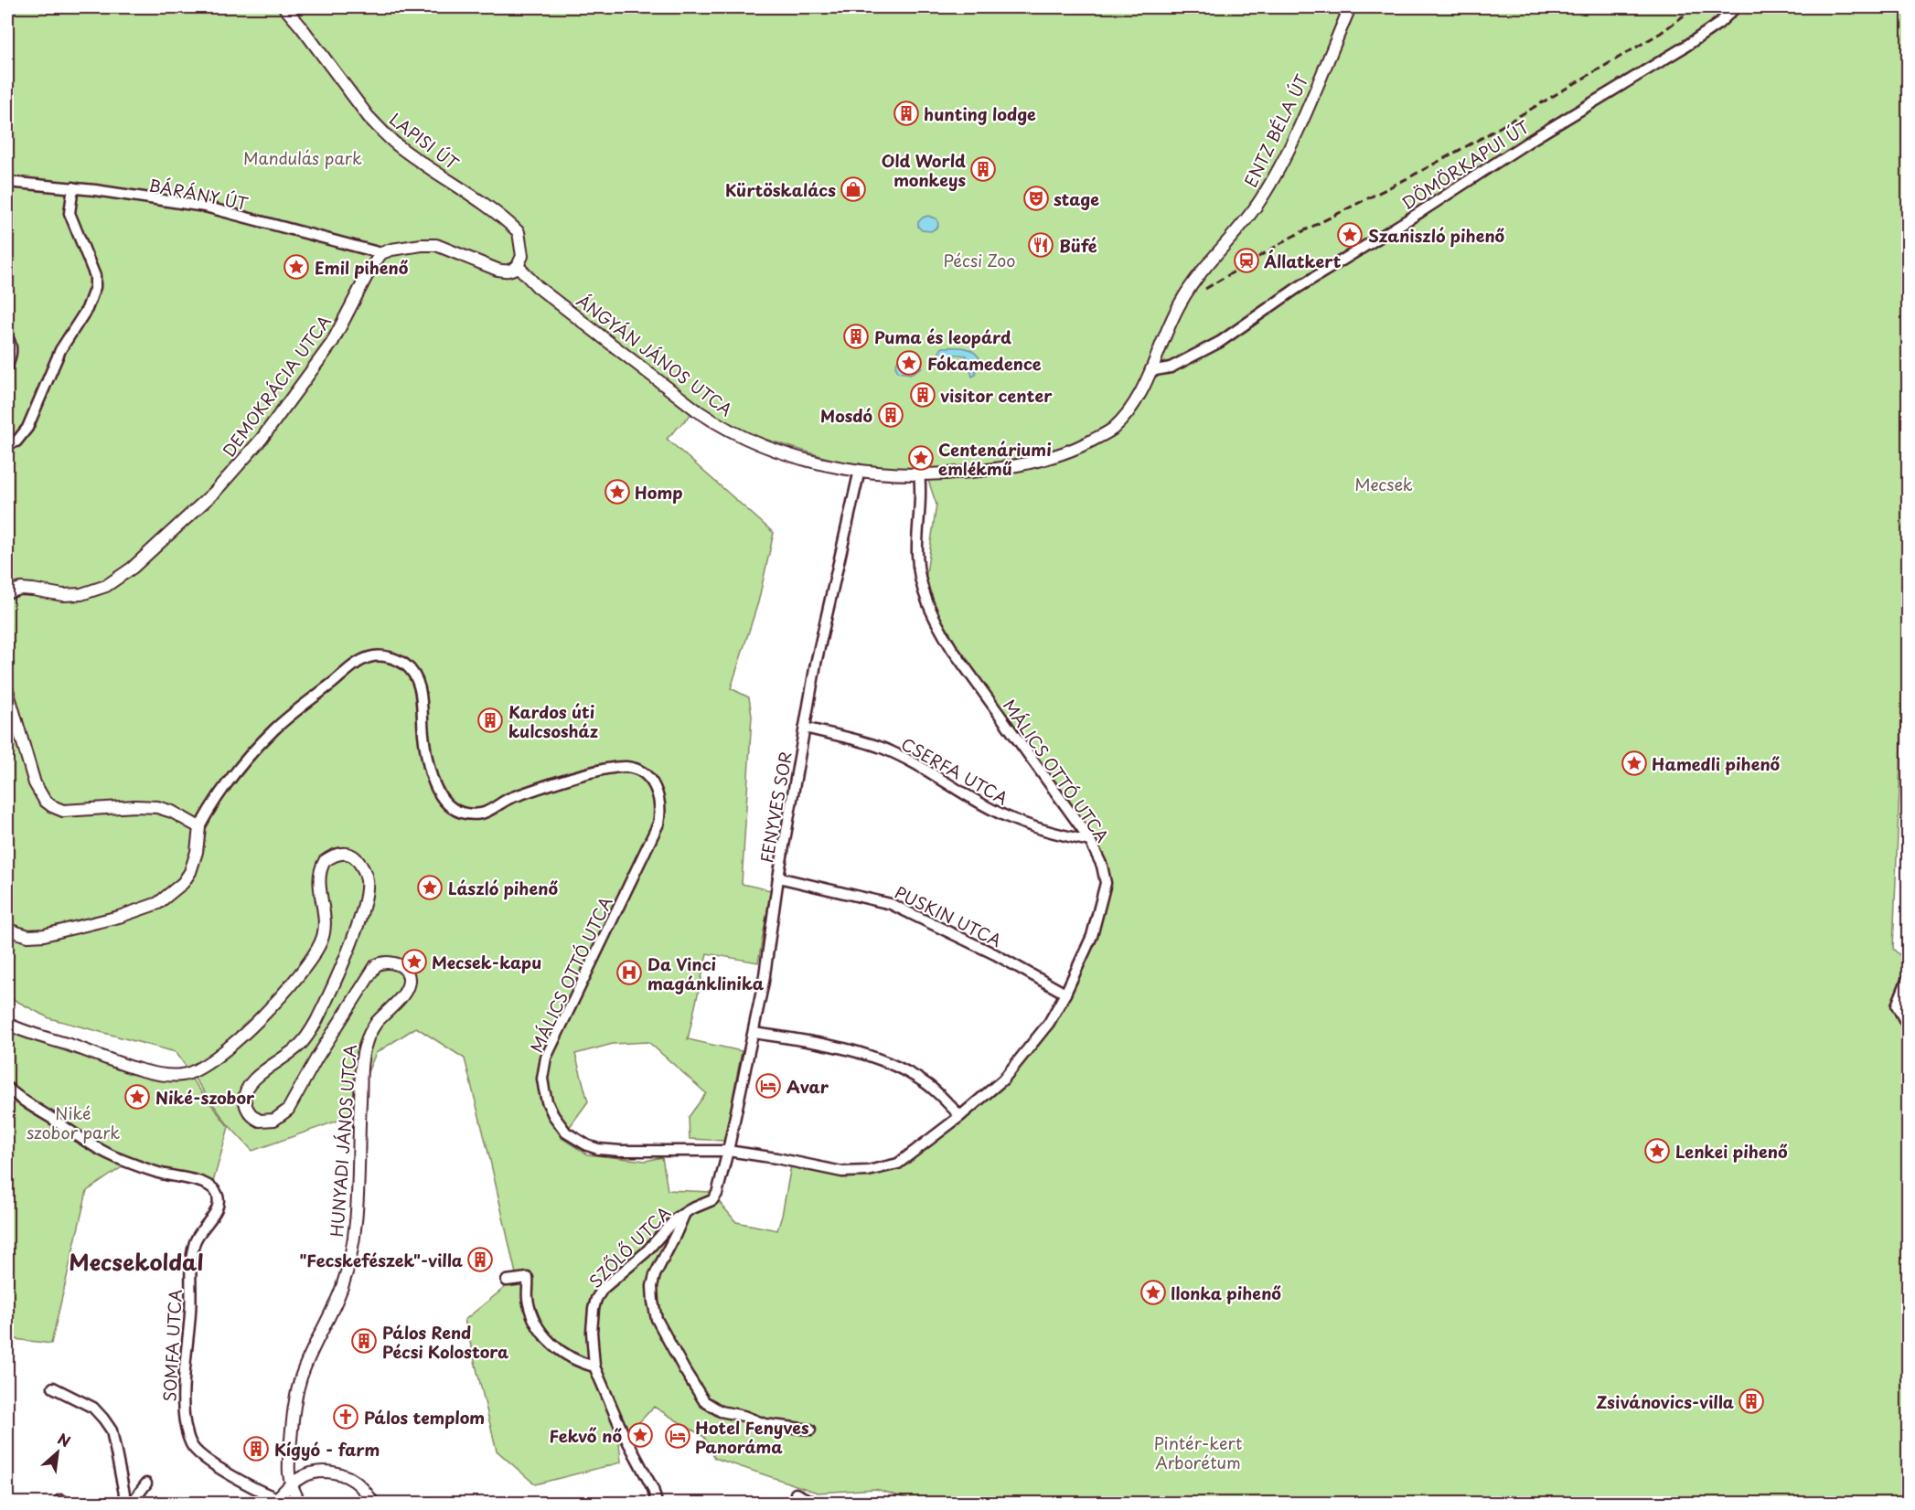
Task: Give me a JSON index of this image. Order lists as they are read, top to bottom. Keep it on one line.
{"streets":{"street":["ENTZ BÉLA ÚT","LAPISI ÚT","DÖMÖRKAPUI ÚT","BÁRÁNY ÚT","ÁNGYÁN JÁNOS UTCA","DEMOKRÁCIA UTCA","CSERFA UTCA","MÁLICS OTTÓ UTCA","FENYVES SOR","PUSKIN UTCA","HUNYADI JÁNOS UTCA","SZŐLŐ UTCA","SOMFA UTCA"]},"crossings":[["ENTZ BÉLA ÚT","DÖMÖRKAPUI ÚT"],["ENTZ BÉLA ÚT","ÁNGYÁN JÁNOS UTCA"],["LAPISI ÚT","ÁNGYÁN JÁNOS UTCA"],["DÖMÖRKAPUI ÚT","ÁNGYÁN JÁNOS UTCA"],["BÁRÁNY ÚT","DEMOKRÁCIA UTCA"],["ÁNGYÁN JÁNOS UTCA","MÁLICS OTTÓ UTCA"],["ÁNGYÁN JÁNOS UTCA","FENYVES SOR"],["CSERFA UTCA","MÁLICS OTTÓ UTCA"],["CSERFA UTCA","FENYVES SOR"],["MÁLICS OTTÓ UTCA","FENYVES SOR"],["MÁLICS OTTÓ UTCA","PUSKIN UTCA"],["MÁLICS OTTÓ UTCA","SZŐLŐ UTCA"],["FENYVES SOR","PUSKIN UTCA"],["FENYVES SOR","SZŐLŐ UTCA"]],"districts":["Mecsekoldal"],"parks":["Mandulás park","Pécsi Zoo","Mecsek","Niké szobor park","Pintér-kert Arborétum"],"places":{"building":["hunting lodge","Old World monkeys","Puma és leopárd","visitor center","Mosdó","Kardos úti kulcsosház","\"Fecskefészek\"-villa","Pálos Rend Pécsi Kolostora","Zsivánovics-villa","Kígyó - farm"],"shop":["Kürtöskalács"],"theatre":["stage"],"place":["Szaniszló pihenő","Emil pihenő","Fókamedence","Centenáriumi emlékmű","Homp","Hamedli pihenő","László pihenő","Mecsek-kapu","Niké-szobor","Lenkei pihenő","Ilonka pihenő","Fekvő nő"],"restaurant":["Büfé"],"station":["Állatkert"],"hospital":["Da Vinci magánklinika"],"hotel":["Avar","Hotel Fenyves Panoráma"],"church":["Pálos templom"]},"north":"top right"}
